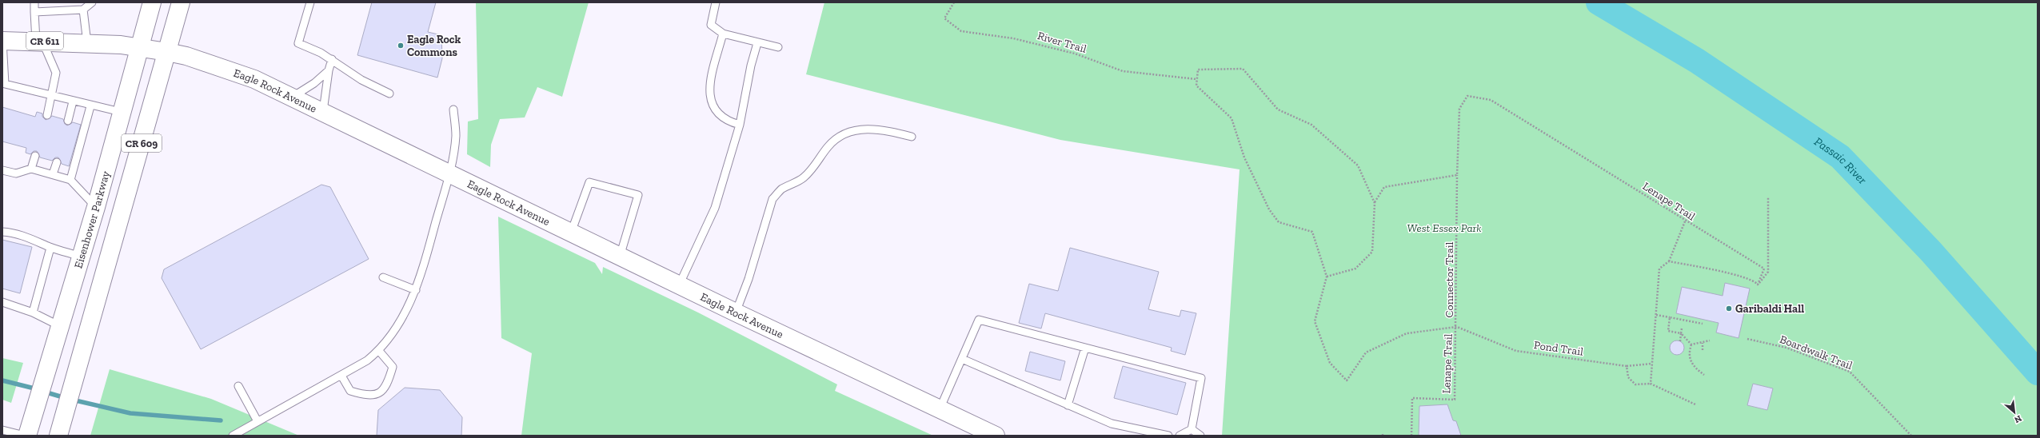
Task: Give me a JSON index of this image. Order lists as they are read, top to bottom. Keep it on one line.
{"streets":{"main road":["CR 611","Eagle Rock Avenue","CR 609","Eisenhower Parkway"],"path":["River Trail","Lenape Trail","Connector Trail","Pond Trail","Boardwalk Trail"]},"crossings":[["Eagle Rock Avenue","CR 609"],["Eagle Rock Avenue","Eisenhower Parkway"],["Lenape Trail","Connector Trail"],["Lenape Trail","Pond Trail"],["Connector Trail","Pond Trail"]],"water":["Passaic River"],"parks":["West Essex Park"],"places":["Eagle Rock Commons","Garibaldi Hall"],"north":"bottom right"}
